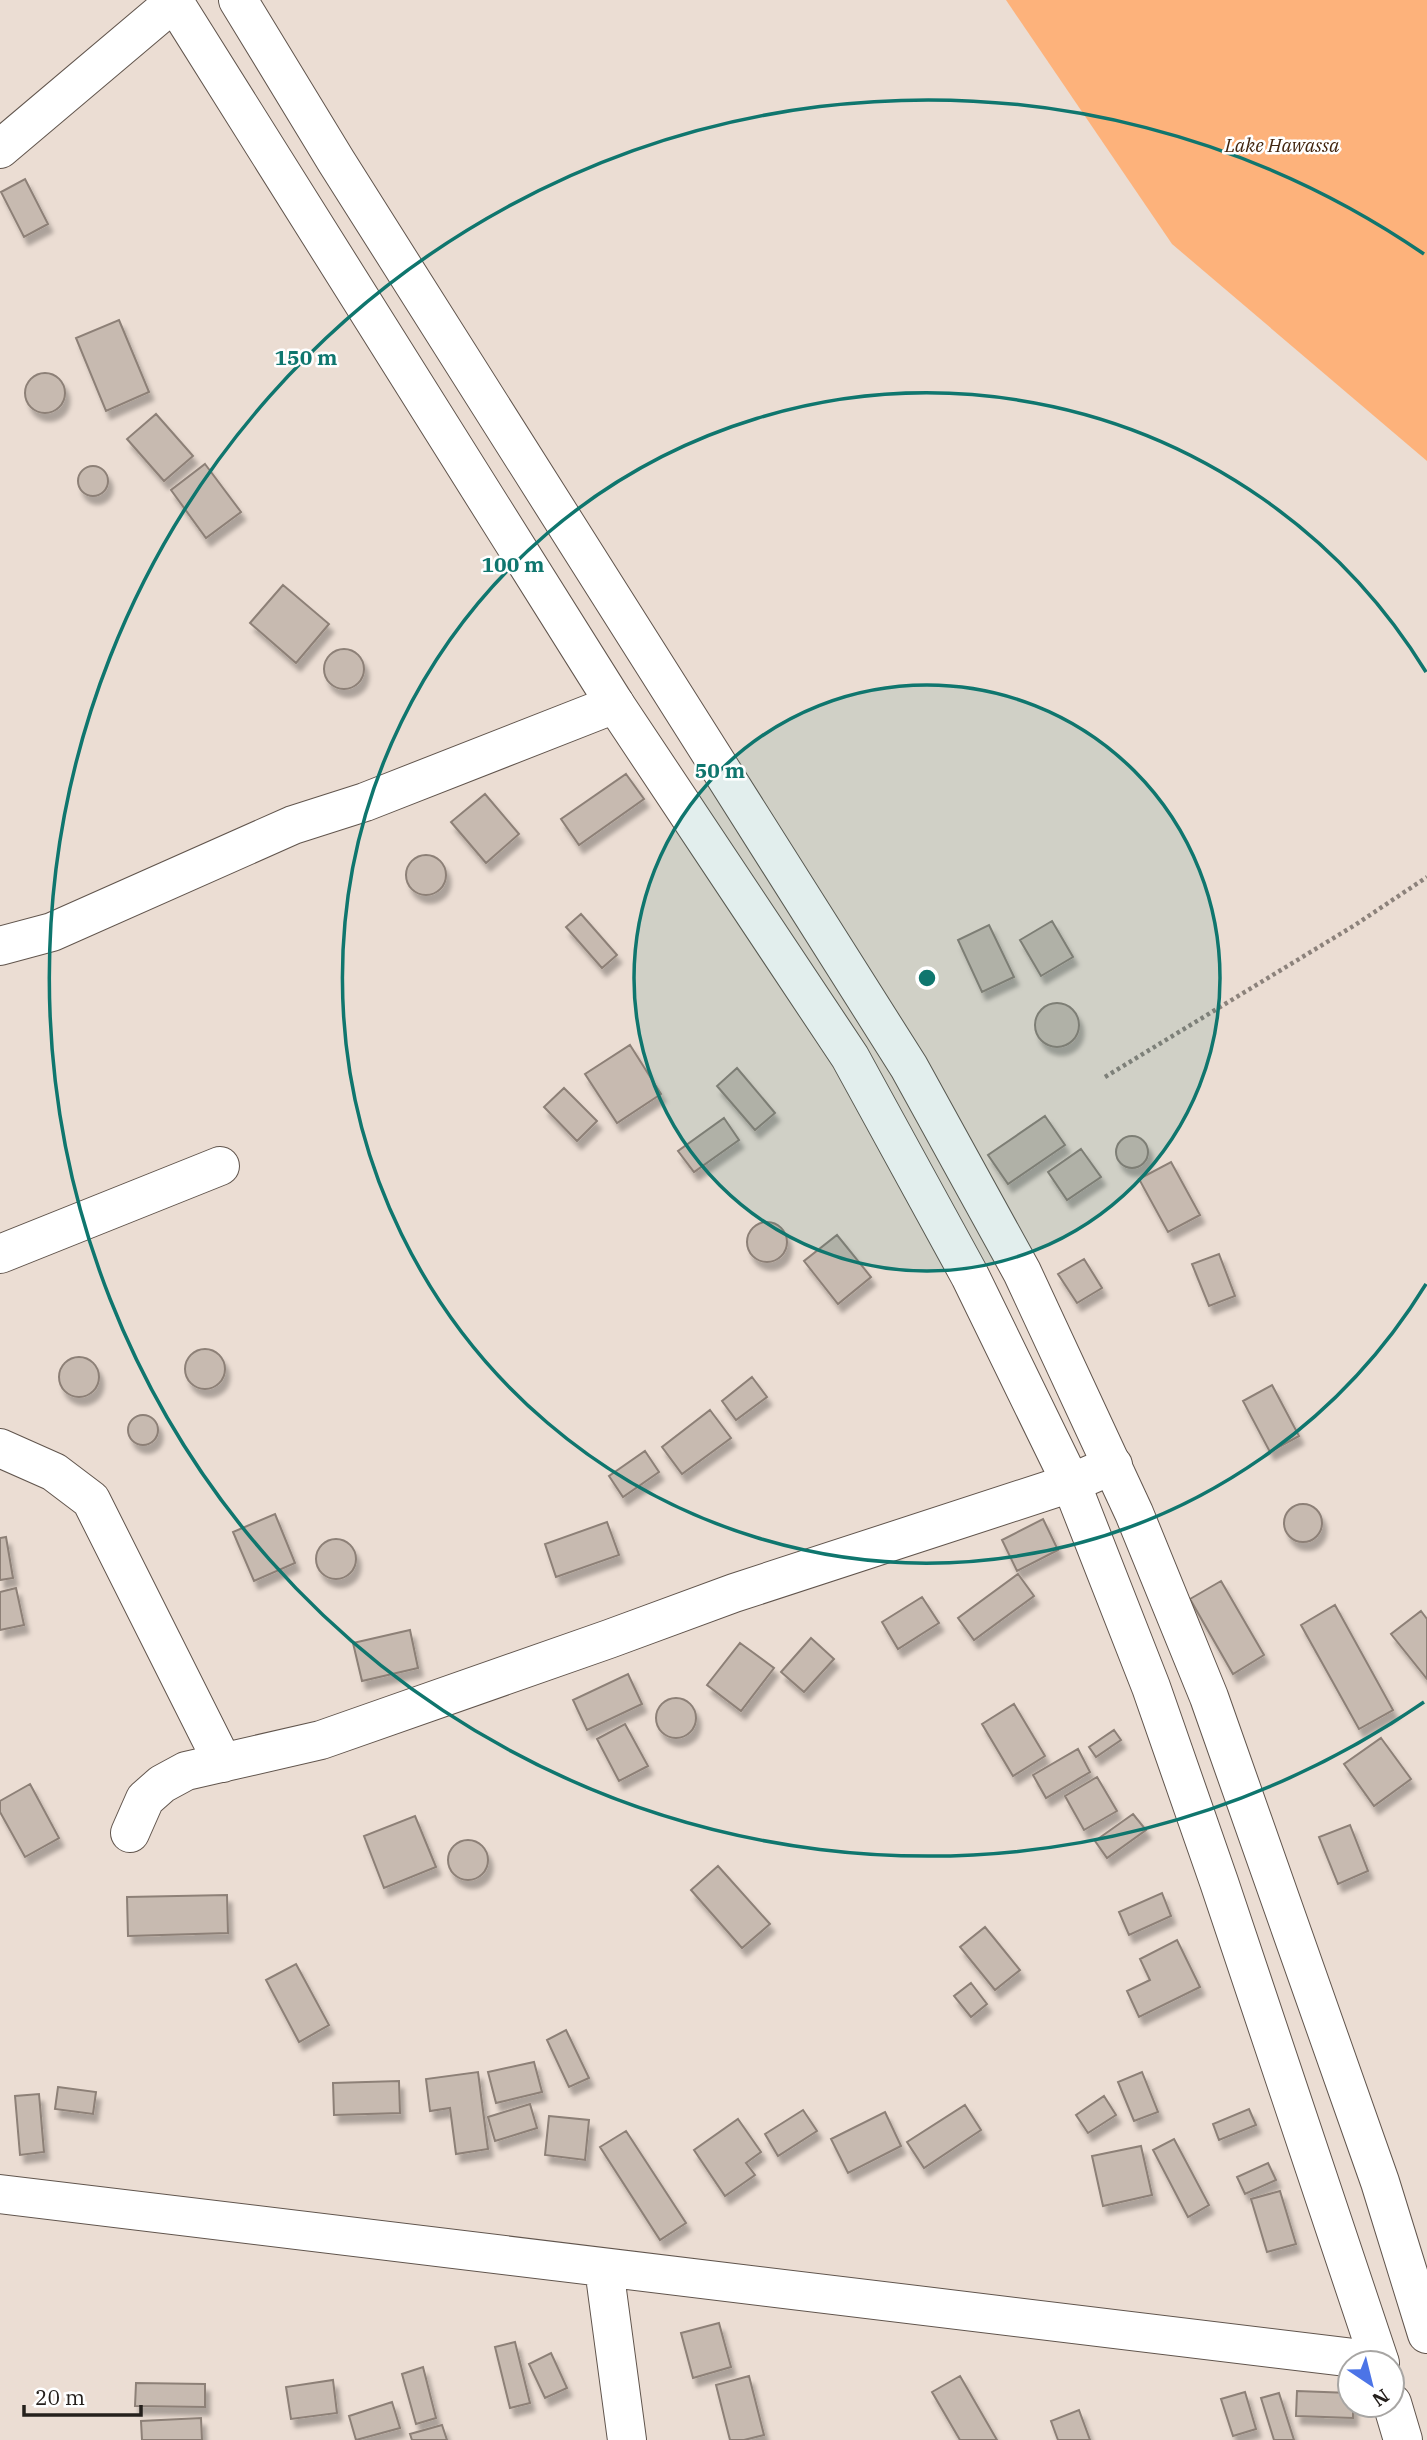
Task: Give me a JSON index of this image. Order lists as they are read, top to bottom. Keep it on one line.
{"water":["Lake Hawassa"],"scale_bar":"20 m","north":"bottom right","rings":["150 m","100 m","50 m"]}
